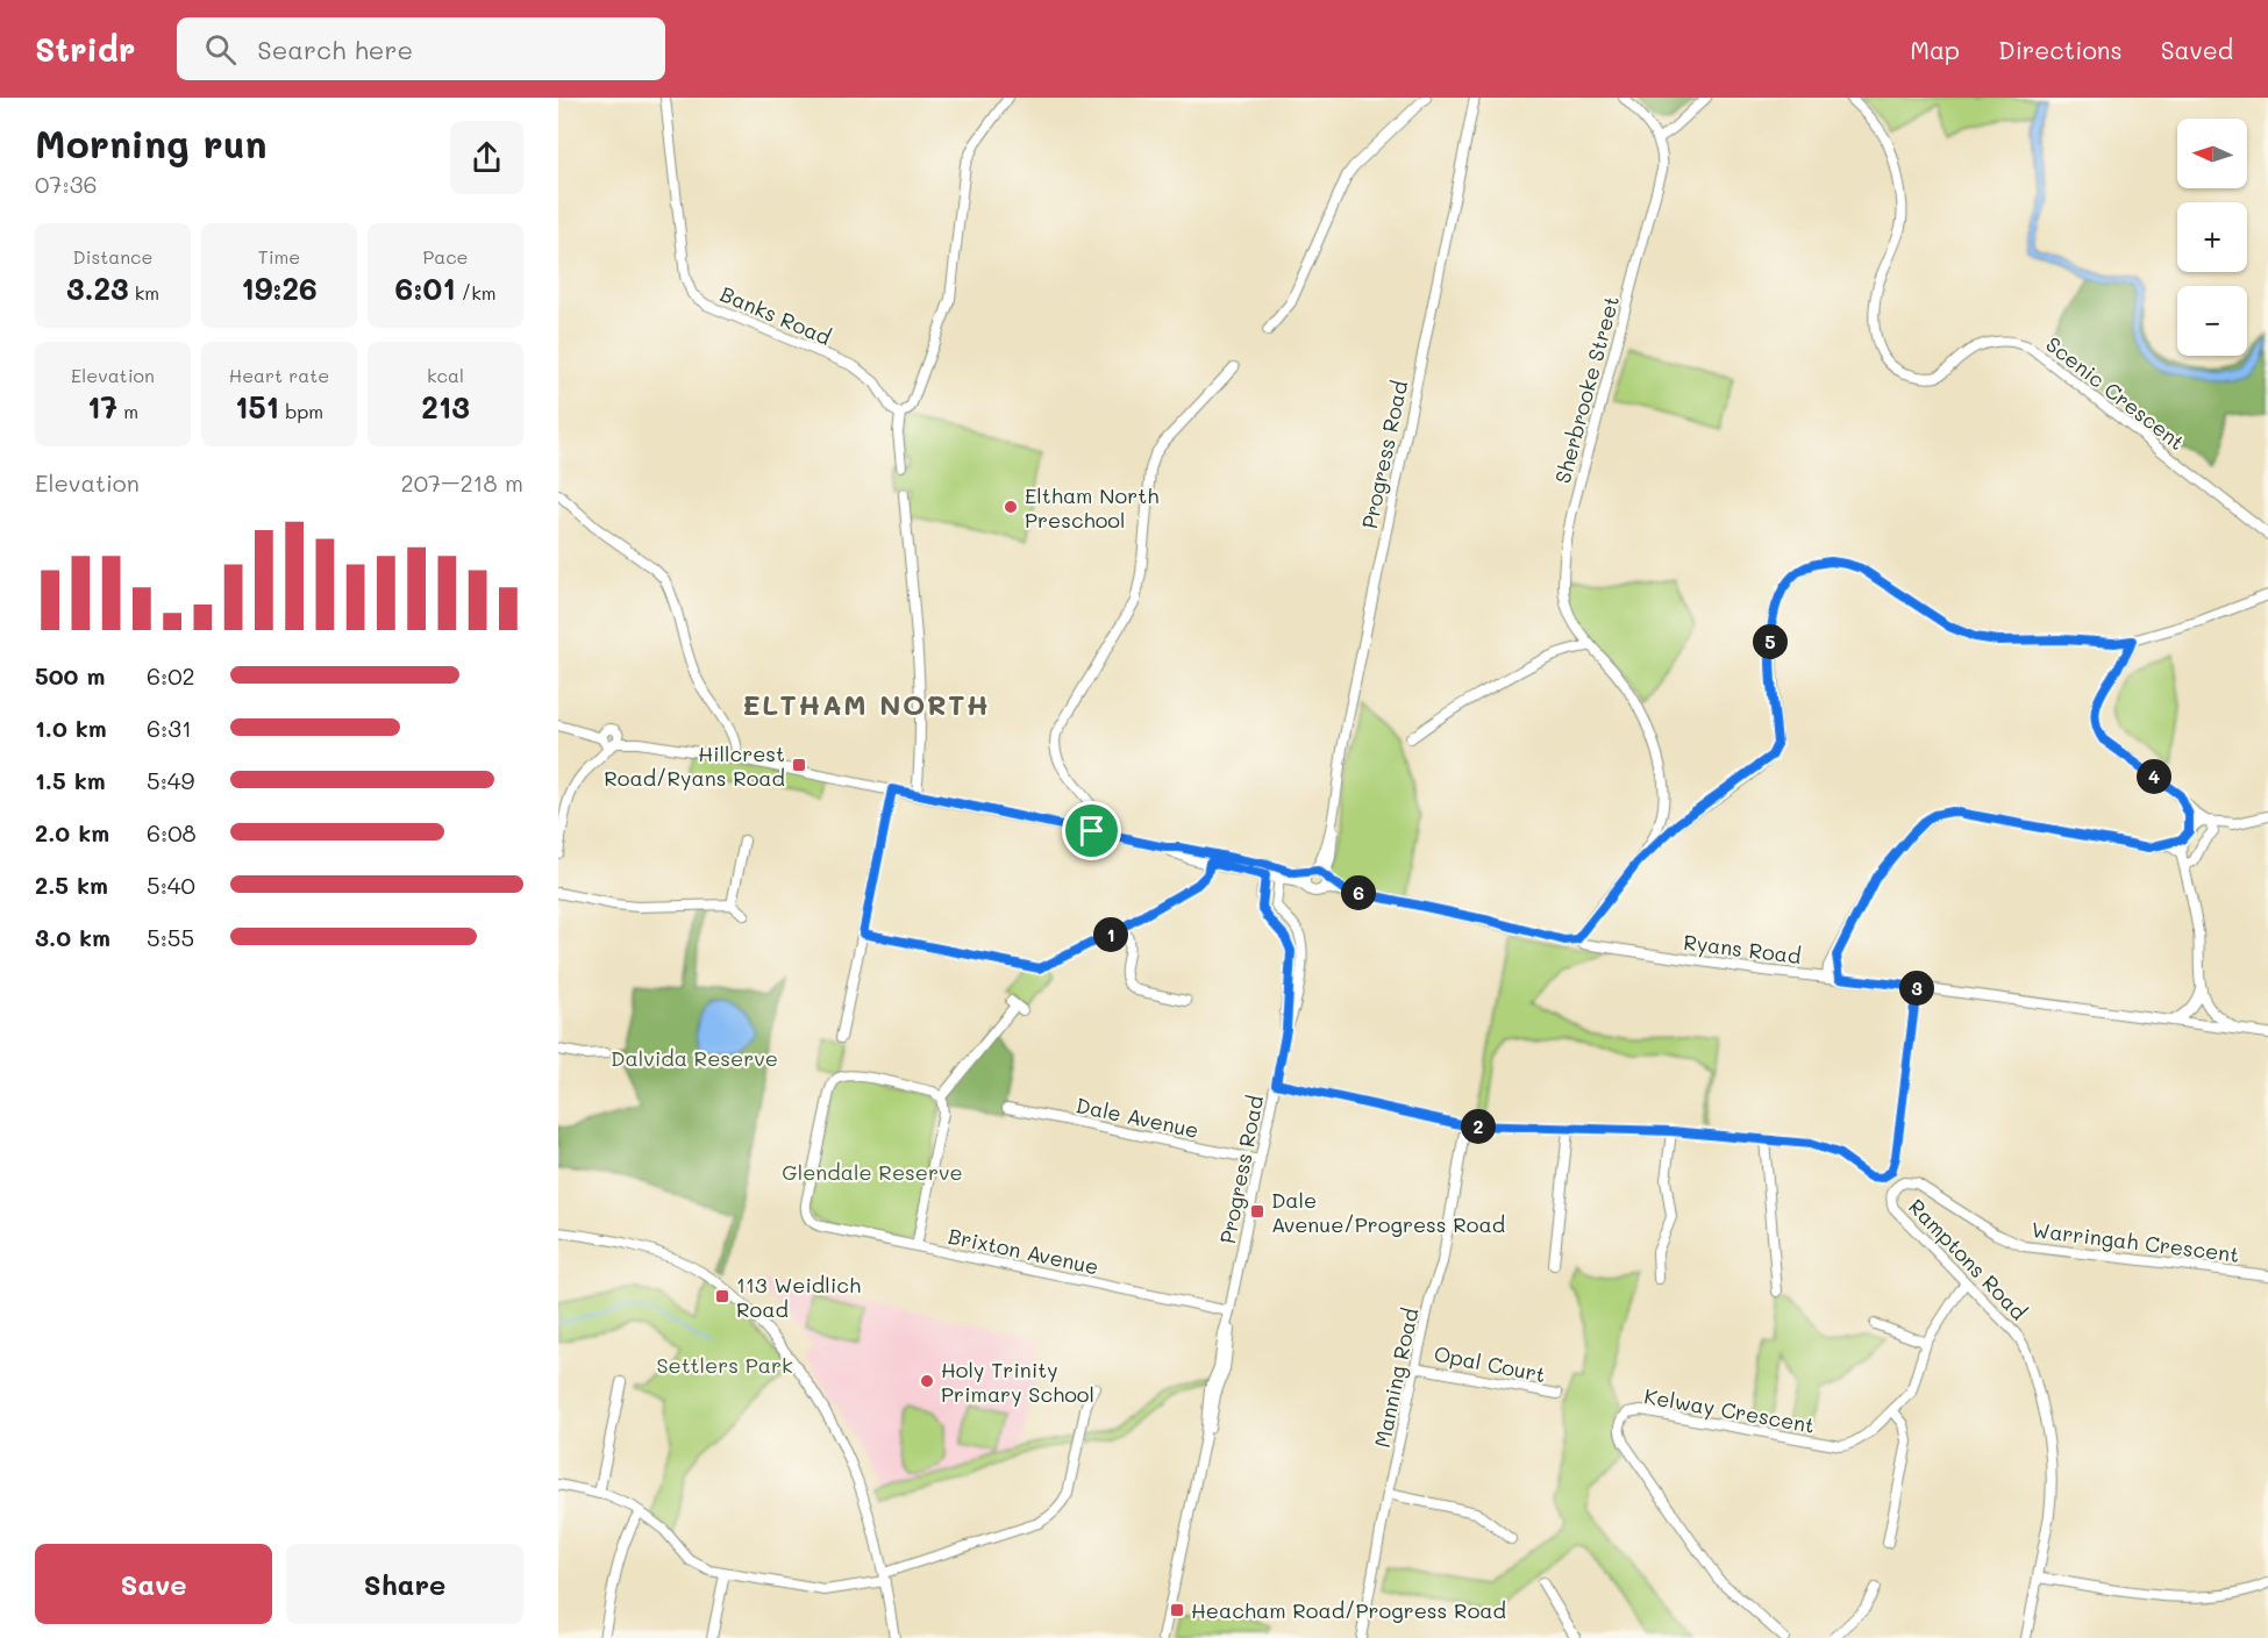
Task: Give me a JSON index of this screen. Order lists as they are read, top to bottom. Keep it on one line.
{"streets":{"street":["Banks Road","Sherbrooke Street","Scenic Crescent","Progress Road","Ryans Road","Dale Avenue","Warringah Crescent","Brixton Avenue","Ramptons Road","Opal Court","Manning Road","Kelway Crescent"]},"crossings":[["Progress Road","Ryans Road"],["Progress Road","Dale Avenue"],["Progress Road","Brixton Avenue"],["Warringah Crescent","Ramptons Road"],["Opal Court","Manning Road"]],"districts":["ELTHAM NORTH"],"parks":["Dalvida Reserve","Glendale Reserve","Settlers Park"],"places":{"other":["Eltham North Preschool","Holy Trinity Primary School"],"transit":["Hillcrest Road/Ryans Road","Dale Avenue/Progress Road","113 Weidlich Road","Heacham Road/Progress Road"]},"north":"left","page":{"header":"Stridr","search":"Search here","nav":["Map","Directions","Saved"],"heading":["Morning run","07:36"],"map_buttons":["+","−"],"stats":[["Distance","3.23 km"],["Time","19:26"],["Pace","6:01 /km"],["Elevation","17 m"],["Heart rate","151 bpm"],["kcal","213"]],"chart":["Elevation","207–218 m"],"pins":["5","4","6","1","3","2"],"list":[{"name":"500 m","note":"6:02"},{"name":"1.0 km","note":"6:31"},{"name":"1.5 km","note":"5:49"},{"name":"2.0 km","note":"6:08"},{"name":"2.5 km","note":"5:40"},{"name":"3.0 km","note":"5:55"}],"buttons":["Save","Share"]}}
